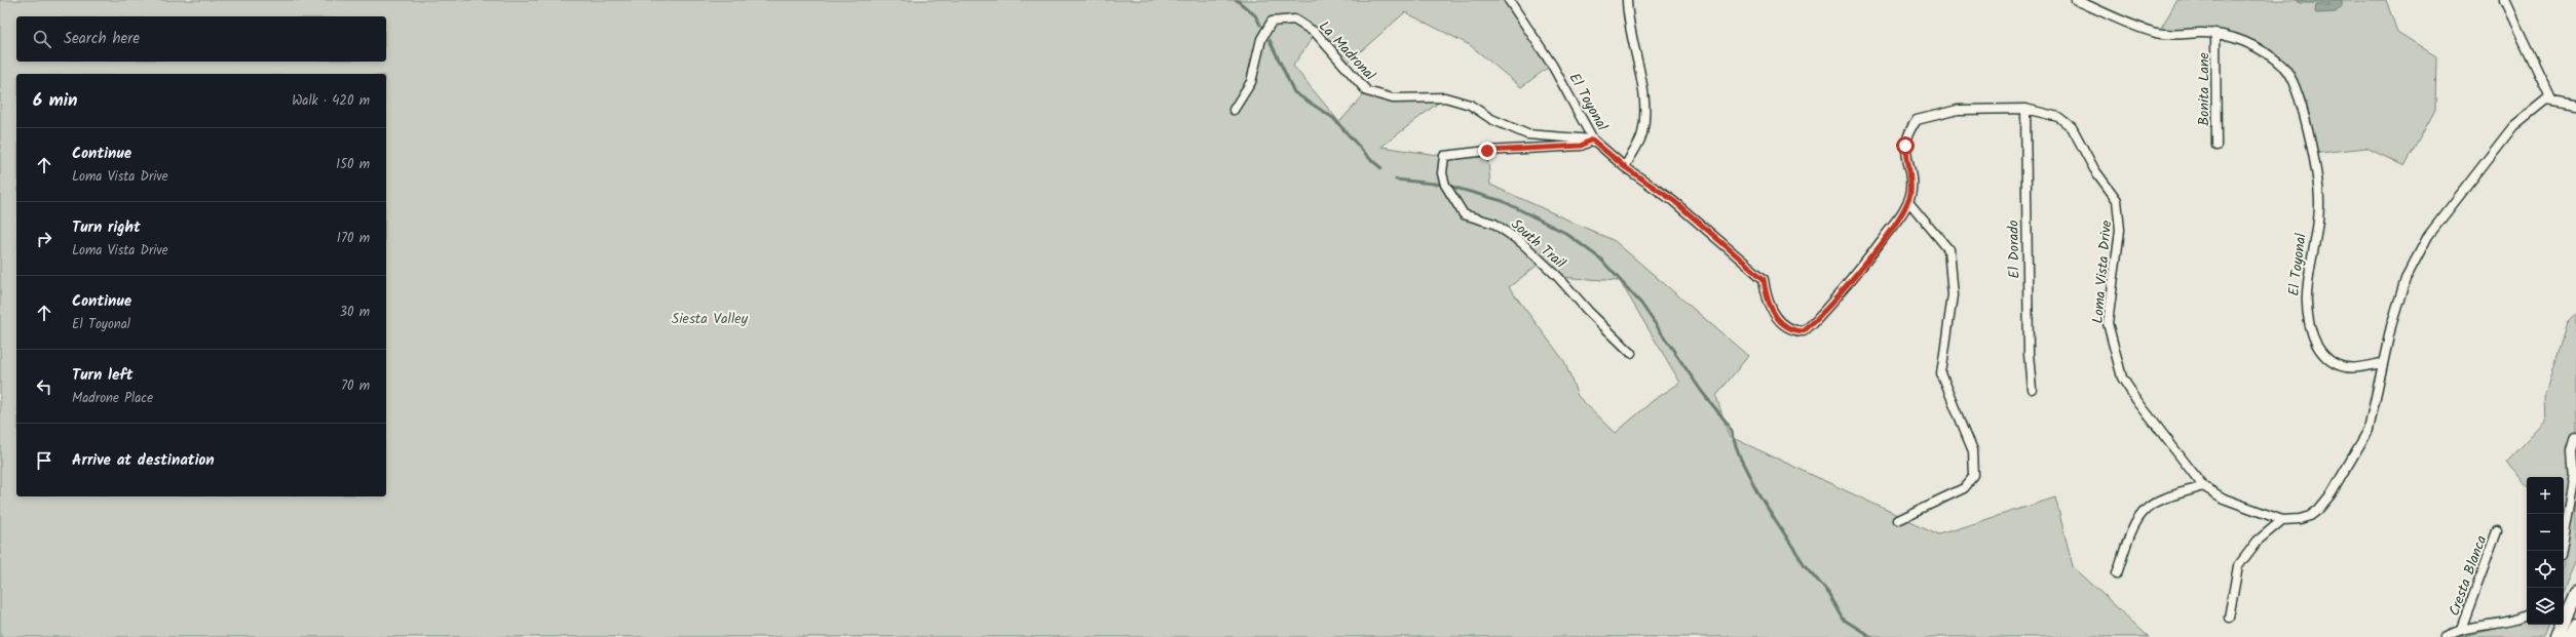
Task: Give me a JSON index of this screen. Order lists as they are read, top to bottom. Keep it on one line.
{"streets":{"street":["La Madronal","Bonita Lane","El Toyonal","South Trail","El Dorado","Loma Vista Drive","Cresta Blanca"]},"crossings":[["La Madronal","El Toyonal"],["La Madronal","South Trail"],["Bonita Lane","El Toyonal"],["El Toyonal","South Trail"],["El Toyonal","Loma Vista Drive"],["El Dorado","Loma Vista Drive"]],"parks":["Siesta Valley"],"page":{"search":"Search here","heading":["6 min","Walk · 420 m"],"list":[["Continue","Loma Vista Drive","150 m"],["Turn right","Loma Vista Drive","170 m"],["Continue","El Toyonal","30 m"],["Turn left","Madrone Place","70 m"],"Arrive at destination"],"map_buttons":["+","−"]}}
